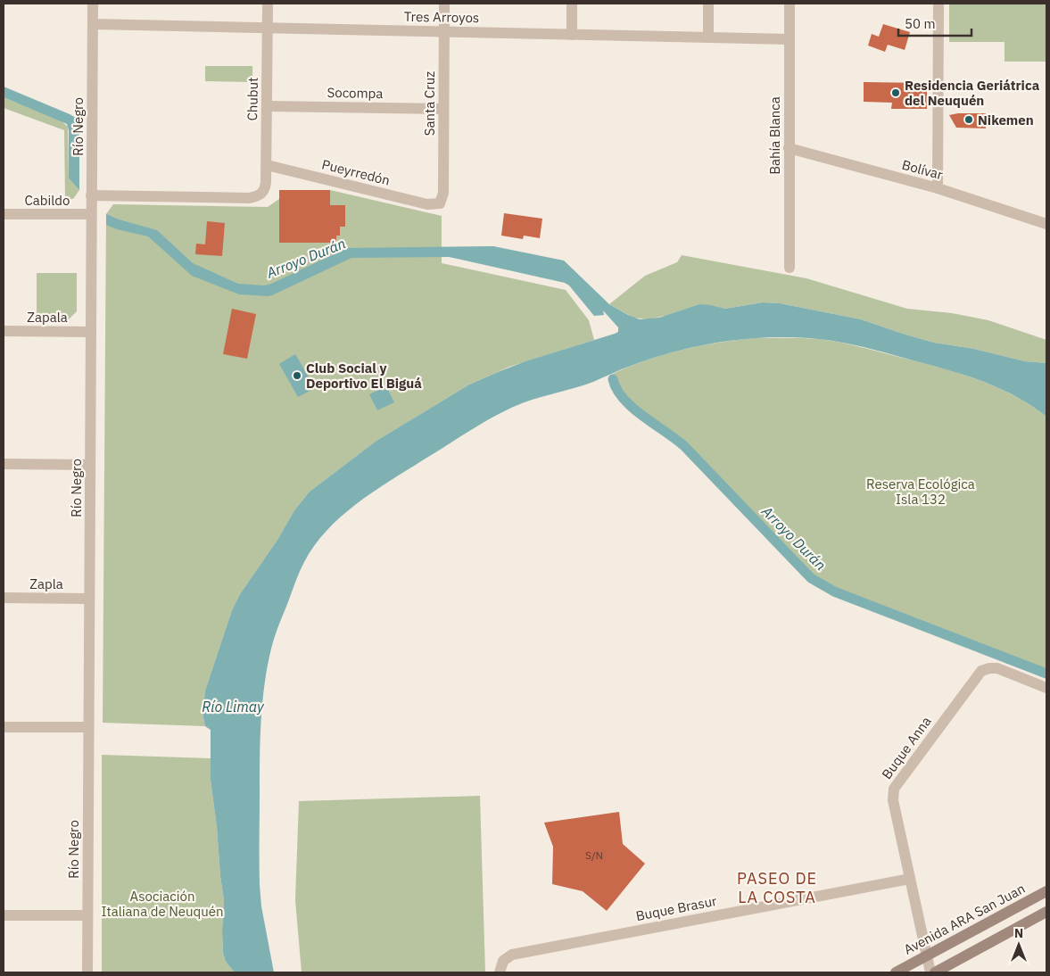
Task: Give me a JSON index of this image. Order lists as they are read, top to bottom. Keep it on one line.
{"streets":{"main road":["Avenida ARA San Juan"],"street":["Tres Arroyos","Socompa","Chubut","Santa Cruz","Río Negro","Bahía Blanca","Bolívar","Pueyrredón","Cabildo","Zapala","Zapla","Buque Anna","Buque Brasur"]},"crossings":[["Tres Arroyos","Chubut"],["Tres Arroyos","Santa Cruz"],["Tres Arroyos","Río Negro"],["Tres Arroyos","Bahía Blanca"],["Socompa","Chubut"],["Socompa","Santa Cruz"],["Chubut","Río Negro"],["Chubut","Pueyrredón"],["Santa Cruz","Pueyrredón"],["Río Negro","Cabildo"],["Río Negro","Zapala"],["Río Negro","Zapla"],["Bahía Blanca","Bolívar"],["Buque Anna","Buque Brasur"],["Buque Anna","Avenida ARA San Juan"]],"districts":["PASEO DE LA COSTA"],"water":["Arroyo Durán","Río Limay"],"parks":["Reserva Ecológica Isla 132","Asociación Italiana de Neuquén"],"places":["Residencia Geriátrica del Neuquén","Nikemen","Club Social y Deportivo El Biguá"],"house_numbers":["S/N"],"scale_bar":"50 m","north":"top"}
